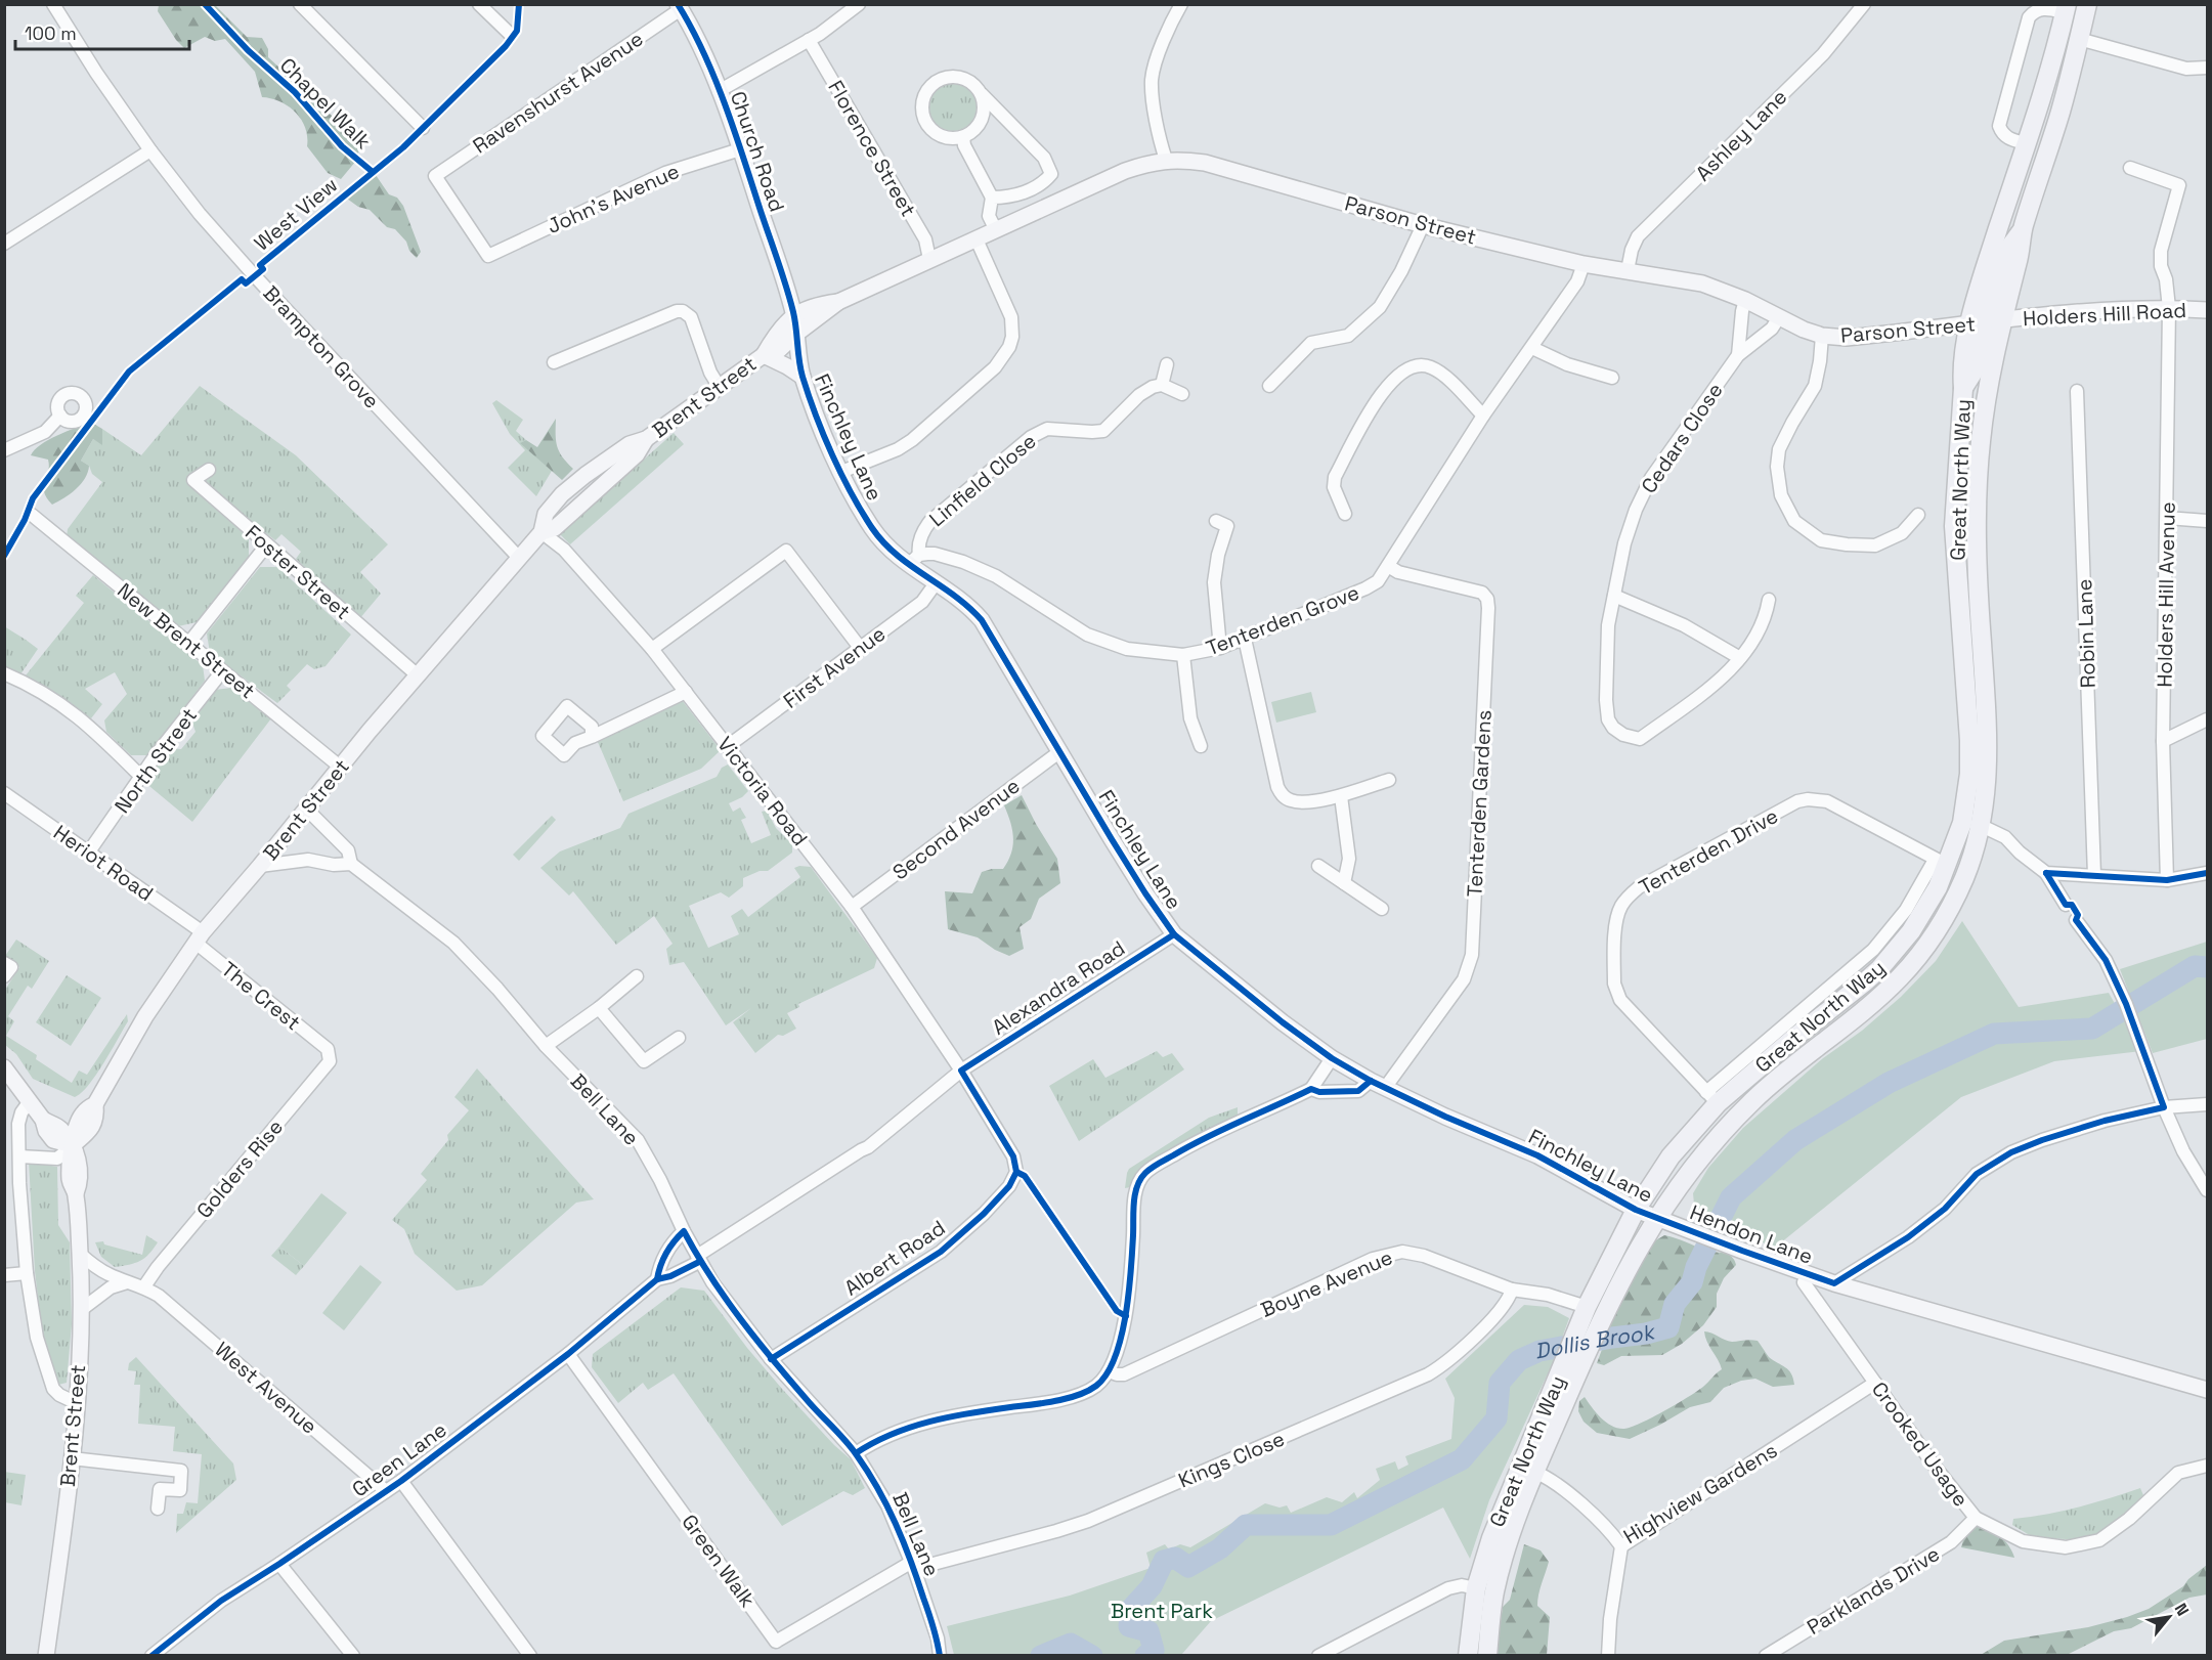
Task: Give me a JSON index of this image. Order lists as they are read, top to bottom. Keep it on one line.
{"streets":{"highway":["Great North Way"],"main road":["Church Road","Parson Street","Holders Hill Road","Brent Street","Finchley Lane","Hendon Lane"],"street":["Ravenshurst Avenue","Ashley Lane","Florence Street","John's Avenue","Brampton Grove","Cedars Close","Linfield Close","Foster Street","Holders Hill Avenue","Tenterden Grove","Robin Lane","New Brent Street","First Avenue","North Street","Victoria Road","Tenterden Gardens","Second Avenue","Tenterden Drive","Heriot Road","Alexandra Road","The Crest","Bell Lane","Golders Rise","Albert Road","Boyne Avenue","West Avenue","Crooked Usage","Green Lane","Kings Close","Highview Gardens","Green Walk","Parklands Drive"],"cycle path":["Chapel Walk","West View"]},"crossings":[["Ravenshurst Avenue","Church Road"],["Ravenshurst Avenue","John's Avenue"],["Ashley Lane","Parson Street"],["Florence Street","Parson Street"],["Church Road","John's Avenue"],["Church Road","Parson Street"],["Church Road","Brent Street"],["Church Road","Finchley Lane"],["Parson Street","Holders Hill Road"],["Parson Street","Brent Street"],["Parson Street","Finchley Lane"],["Parson Street","Cedars Close"],["Parson Street","Great North Way"],["Parson Street","Tenterden Grove"],["Holders Hill Road","Great North Way"],["Holders Hill Road","Holders Hill Avenue"],["Brampton Grove","Brent Street"],["Brent Street","Finchley Lane"],["Brent Street","Foster Street"],["Brent Street","New Brent Street"],["Brent Street","Victoria Road"],["Brent Street","Heriot Road"],["Brent Street","The Crest"],["Brent Street","Bell Lane"],["Finchley Lane","Linfield Close"],["Finchley Lane","Great North Way"],["Finchley Lane","Tenterden Grove"],["Finchley Lane","First Avenue"],["Finchley Lane","Tenterden Gardens"],["Finchley Lane","Second Avenue"],["Finchley Lane","Alexandra Road"],["Finchley Lane","Hendon Lane"],["Linfield Close","Tenterden Grove"],["Great North Way","Tenterden Drive"],["Great North Way","Hendon Lane"],["Great North Way","Boyne Avenue"],["Great North Way","Highview Gardens"],["Tenterden Grove","Tenterden Gardens"],["New Brent Street","North Street"],["First Avenue","Victoria Road"],["North Street","Heriot Road"],["Victoria Road","Second Avenue"],["Victoria Road","Alexandra Road"],["Victoria Road","Albert Road"],["Heriot Road","The Crest"],["Alexandra Road","Bell Lane"],["Alexandra Road","Albert Road"],["Alexandra Road","Green Lane"],["The Crest","Golders Rise"],["Bell Lane","Albert Road"],["Bell Lane","Green Lane"],["Bell Lane","Kings Close"],["Bell Lane","Green Walk"],["Golders Rise","West Avenue"],["Hendon Lane","Crooked Usage"],["Boyne Avenue","Kings Close"],["West Avenue","Green Lane"],["Crooked Usage","Highview Gardens"],["Crooked Usage","Parklands Drive"],["Green Lane","Green Walk"],["Kings Close","Green Walk"]],"water":["Dollis Brook"],"parks":["Brent Park"],"scale_bar":"100 m","north":"top right"}
